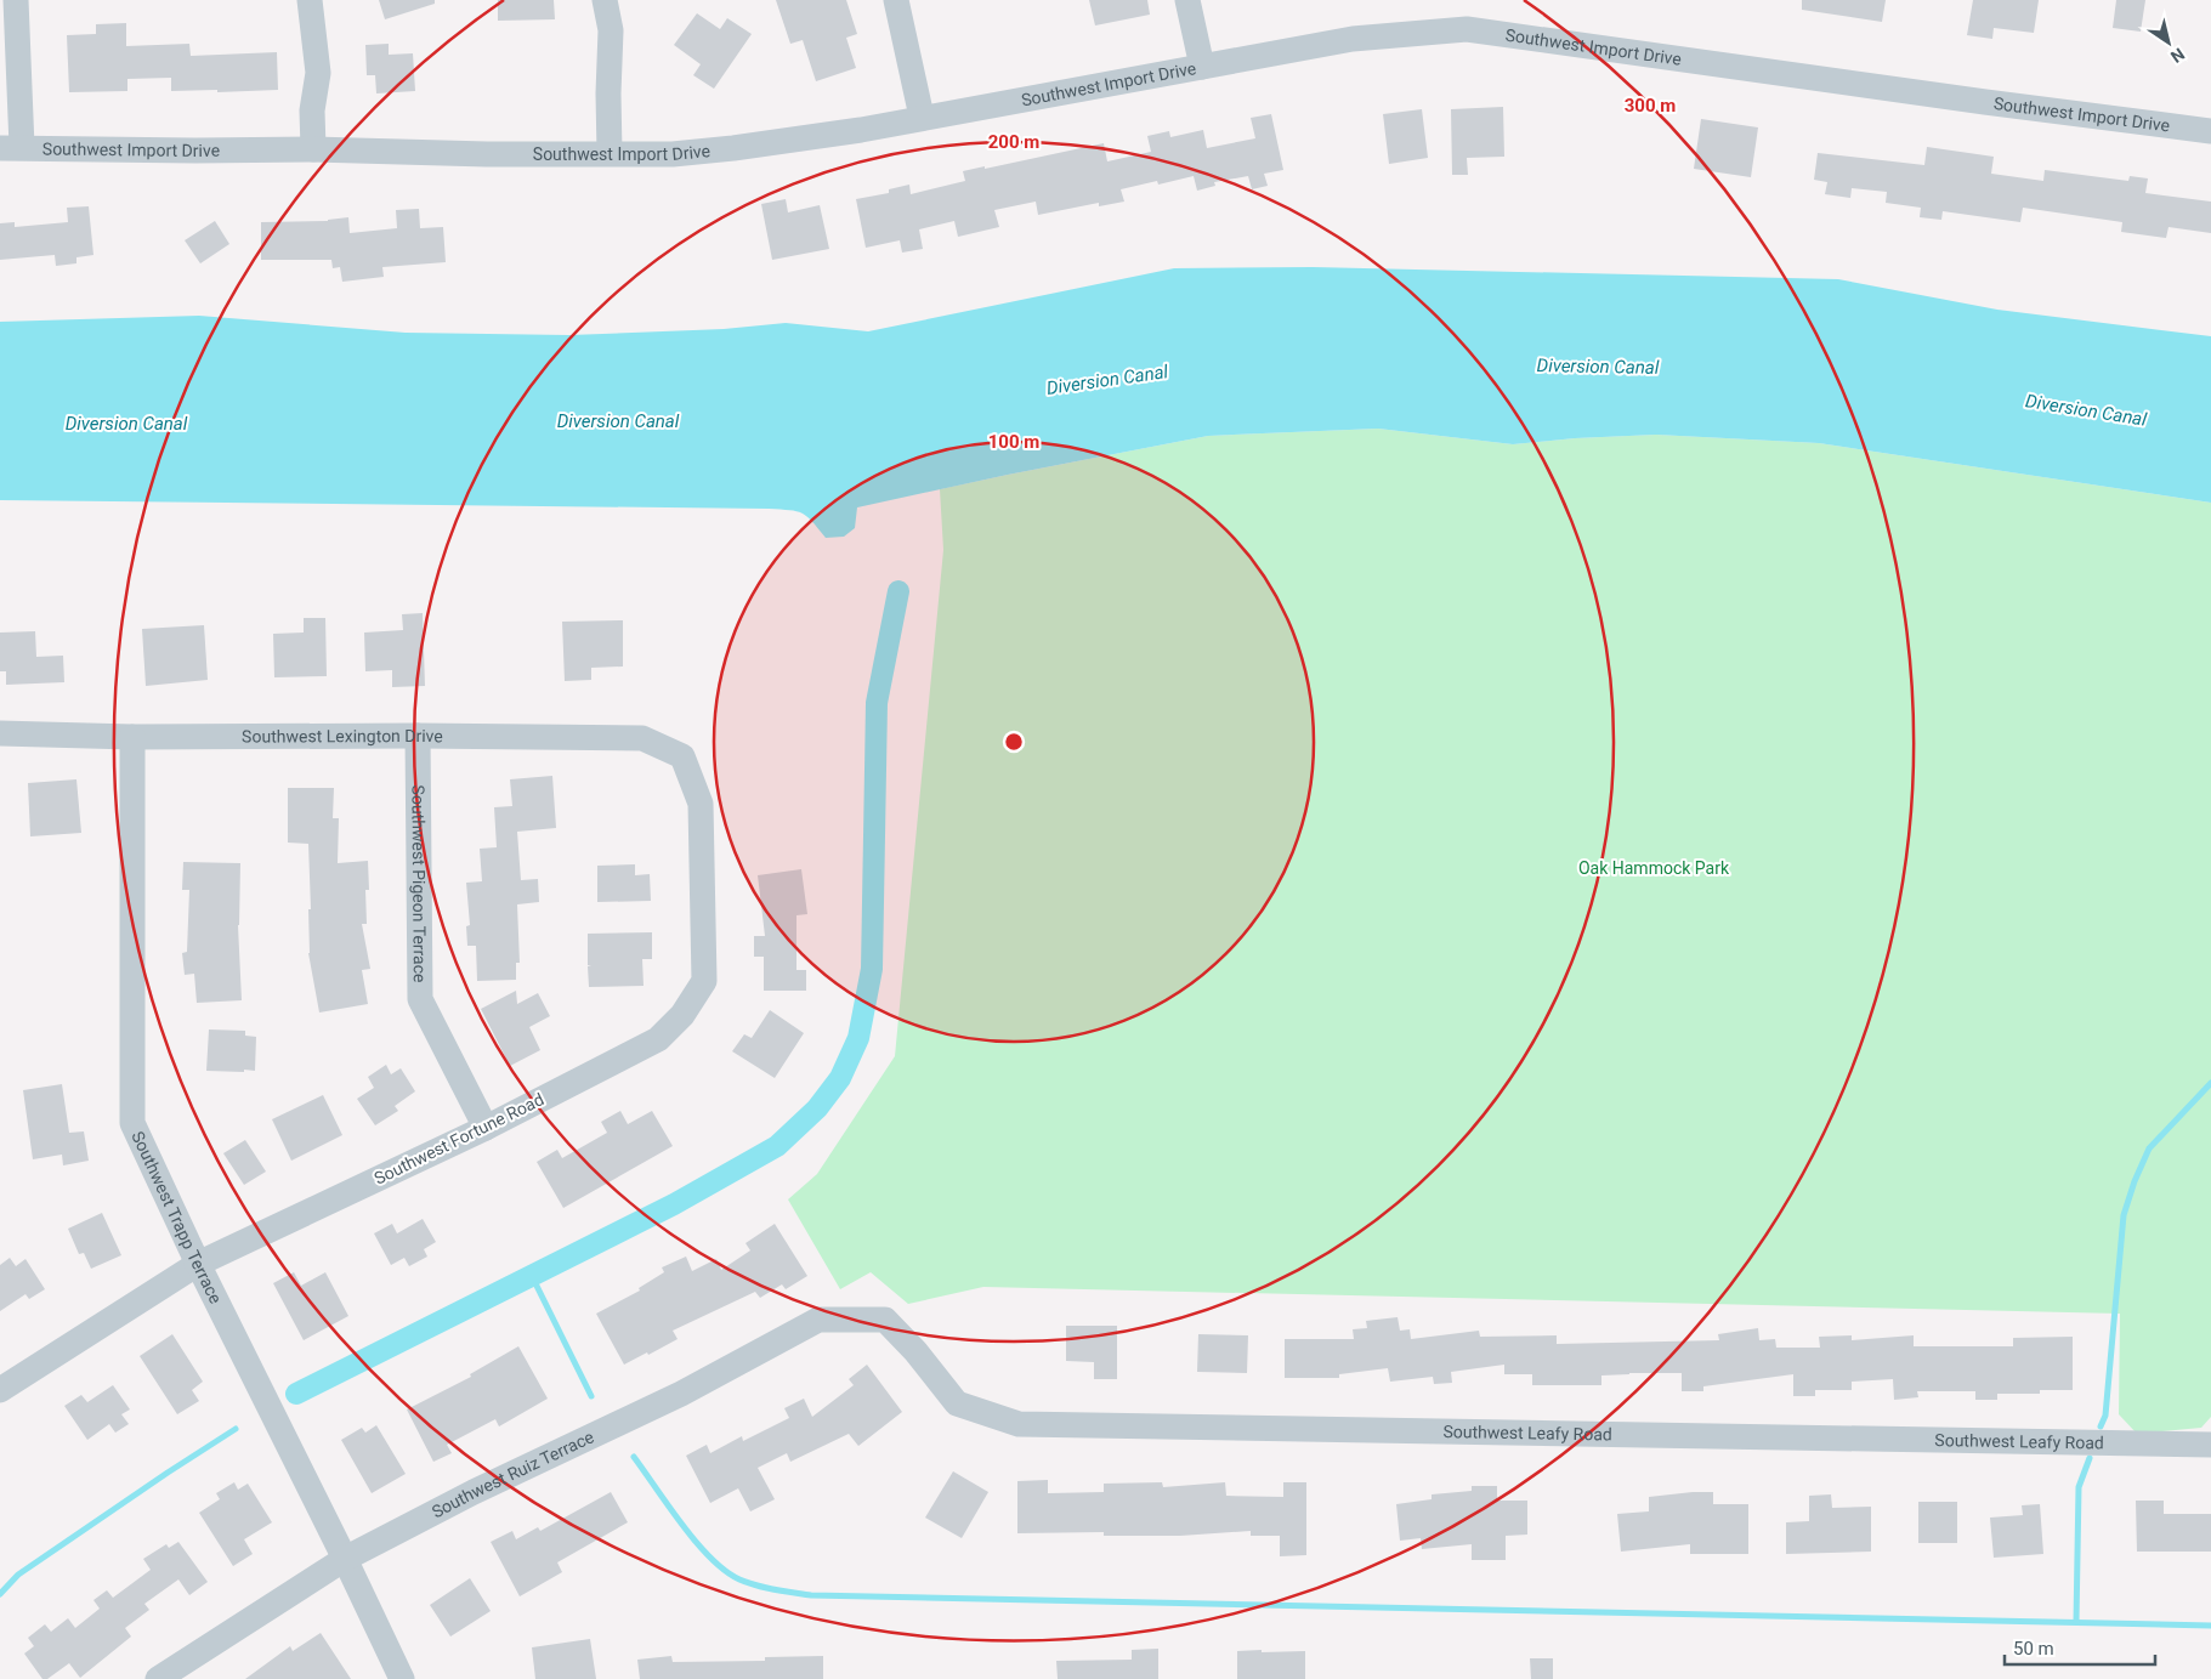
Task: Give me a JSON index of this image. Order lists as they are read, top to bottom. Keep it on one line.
{"streets":{"street":["Southwest Import Drive","Southwest Lexington Drive","Southwest Pigeon Terrace","Southwest Fortune Road","Southwest Trapp Terrace","Southwest Leafy Road","Southwest Ruiz Terrace"]},"crossings":[["Southwest Lexington Drive","Southwest Pigeon Terrace"],["Southwest Lexington Drive","Southwest Fortune Road"],["Southwest Lexington Drive","Southwest Trapp Terrace"],["Southwest Pigeon Terrace","Southwest Fortune Road"],["Southwest Fortune Road","Southwest Trapp Terrace"],["Southwest Trapp Terrace","Southwest Ruiz Terrace"],["Southwest Leafy Road","Southwest Ruiz Terrace"]],"water":["Diversion Canal"],"parks":["Oak Hammock Park"],"scale_bar":"50 m","north":"bottom right","rings":["300 m","200 m","100 m"]}
